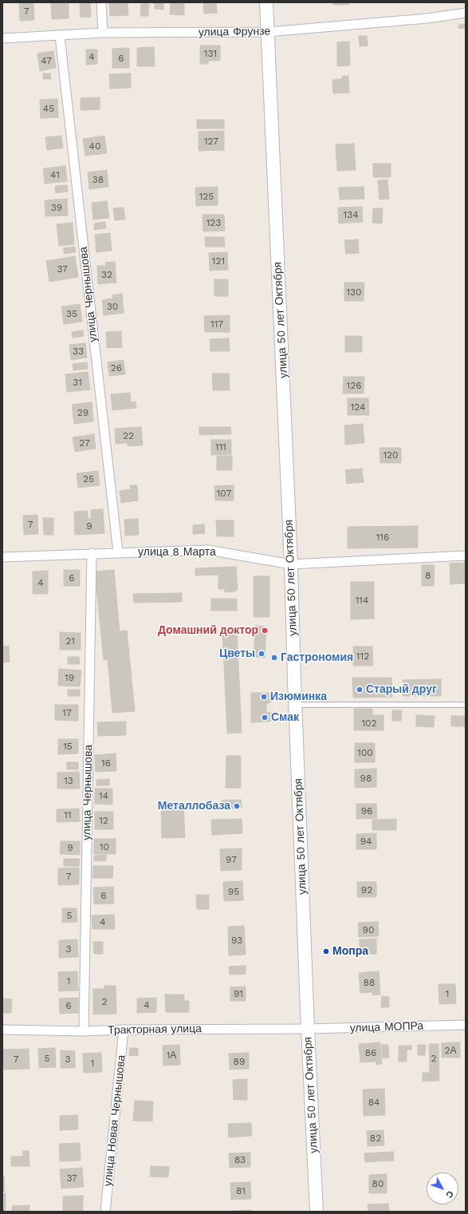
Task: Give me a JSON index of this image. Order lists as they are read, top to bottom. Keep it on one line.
{"streets":{"main road":["улица 50 лет Октября"],"street":["улица Фрунзе","улица Чернышова","улица 8 Марта","улица МОПРа","Тракторная улица","улица Новая Чернышова"]},"crossings":[["улица Фрунзе","улица Чернышова"],["улица Фрунзе","улица 50 лет Октября"],["улица Чернышова","улица 8 Марта"],["улица Чернышова","Тракторная улица"],["улица 50 лет Октября","улица 8 Марта"],["улица 50 лет Октября","улица МОПРа"],["улица 50 лет Октября","Тракторная улица"],["улица МОПРа","Тракторная улица"],["Тракторная улица","улица Новая Чернышова"]],"places":["Домашний доктор","Цветы","Гастрономия","Старый друг","Изюминка","Смак","Металлобаза","Мопра"],"house_numbers":["7","131","4","6","47","45","127","40","41","38","125","39","134","123","121","37","32","130","30","35","117","33","26","31","126","124","29","22","27","111","120","25","107","7","9","116","8","6","4","114","21","112","19","17","102","15","100","16","98","13","14","96","11","12","94","10","9","97","7","92","95","6","5","4","90","93","3","1","88","91","1","2","4","6","2А","86","1А","5","2","7","3","89","1","84","82","83","37","80","81"],"north":"bottom right"}
